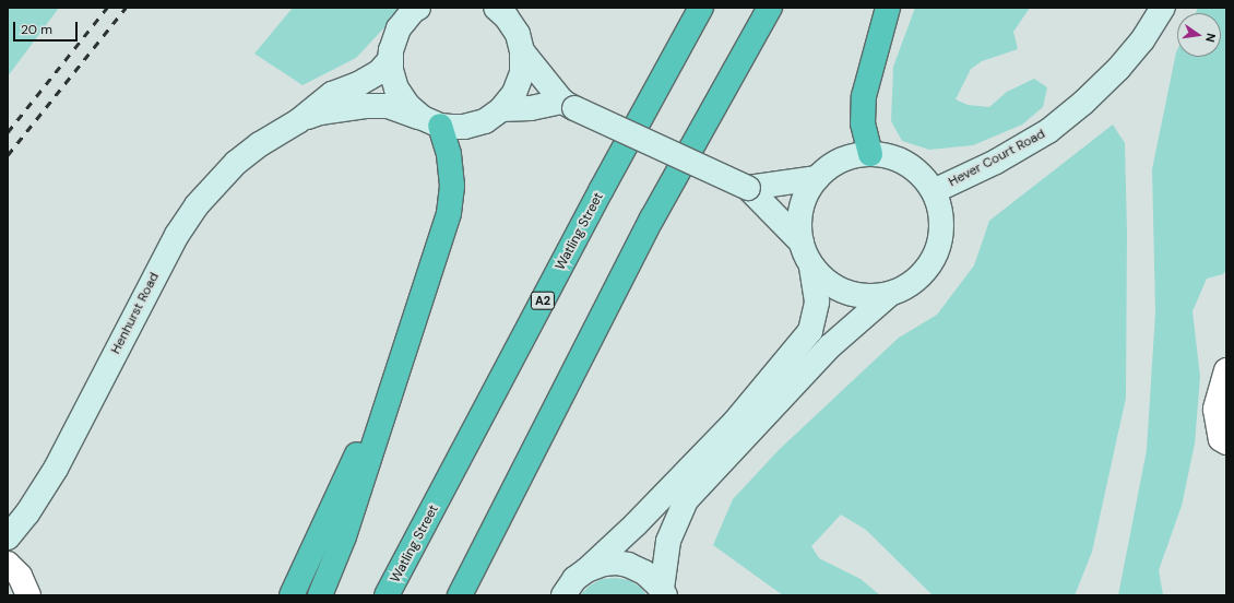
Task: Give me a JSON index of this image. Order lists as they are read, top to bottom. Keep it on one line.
{"streets":{"highway":["Watling Street","A2"],"street":["Hever Court Road","Henhurst Road"]},"scale_bar":"20 m","north":"right"}
